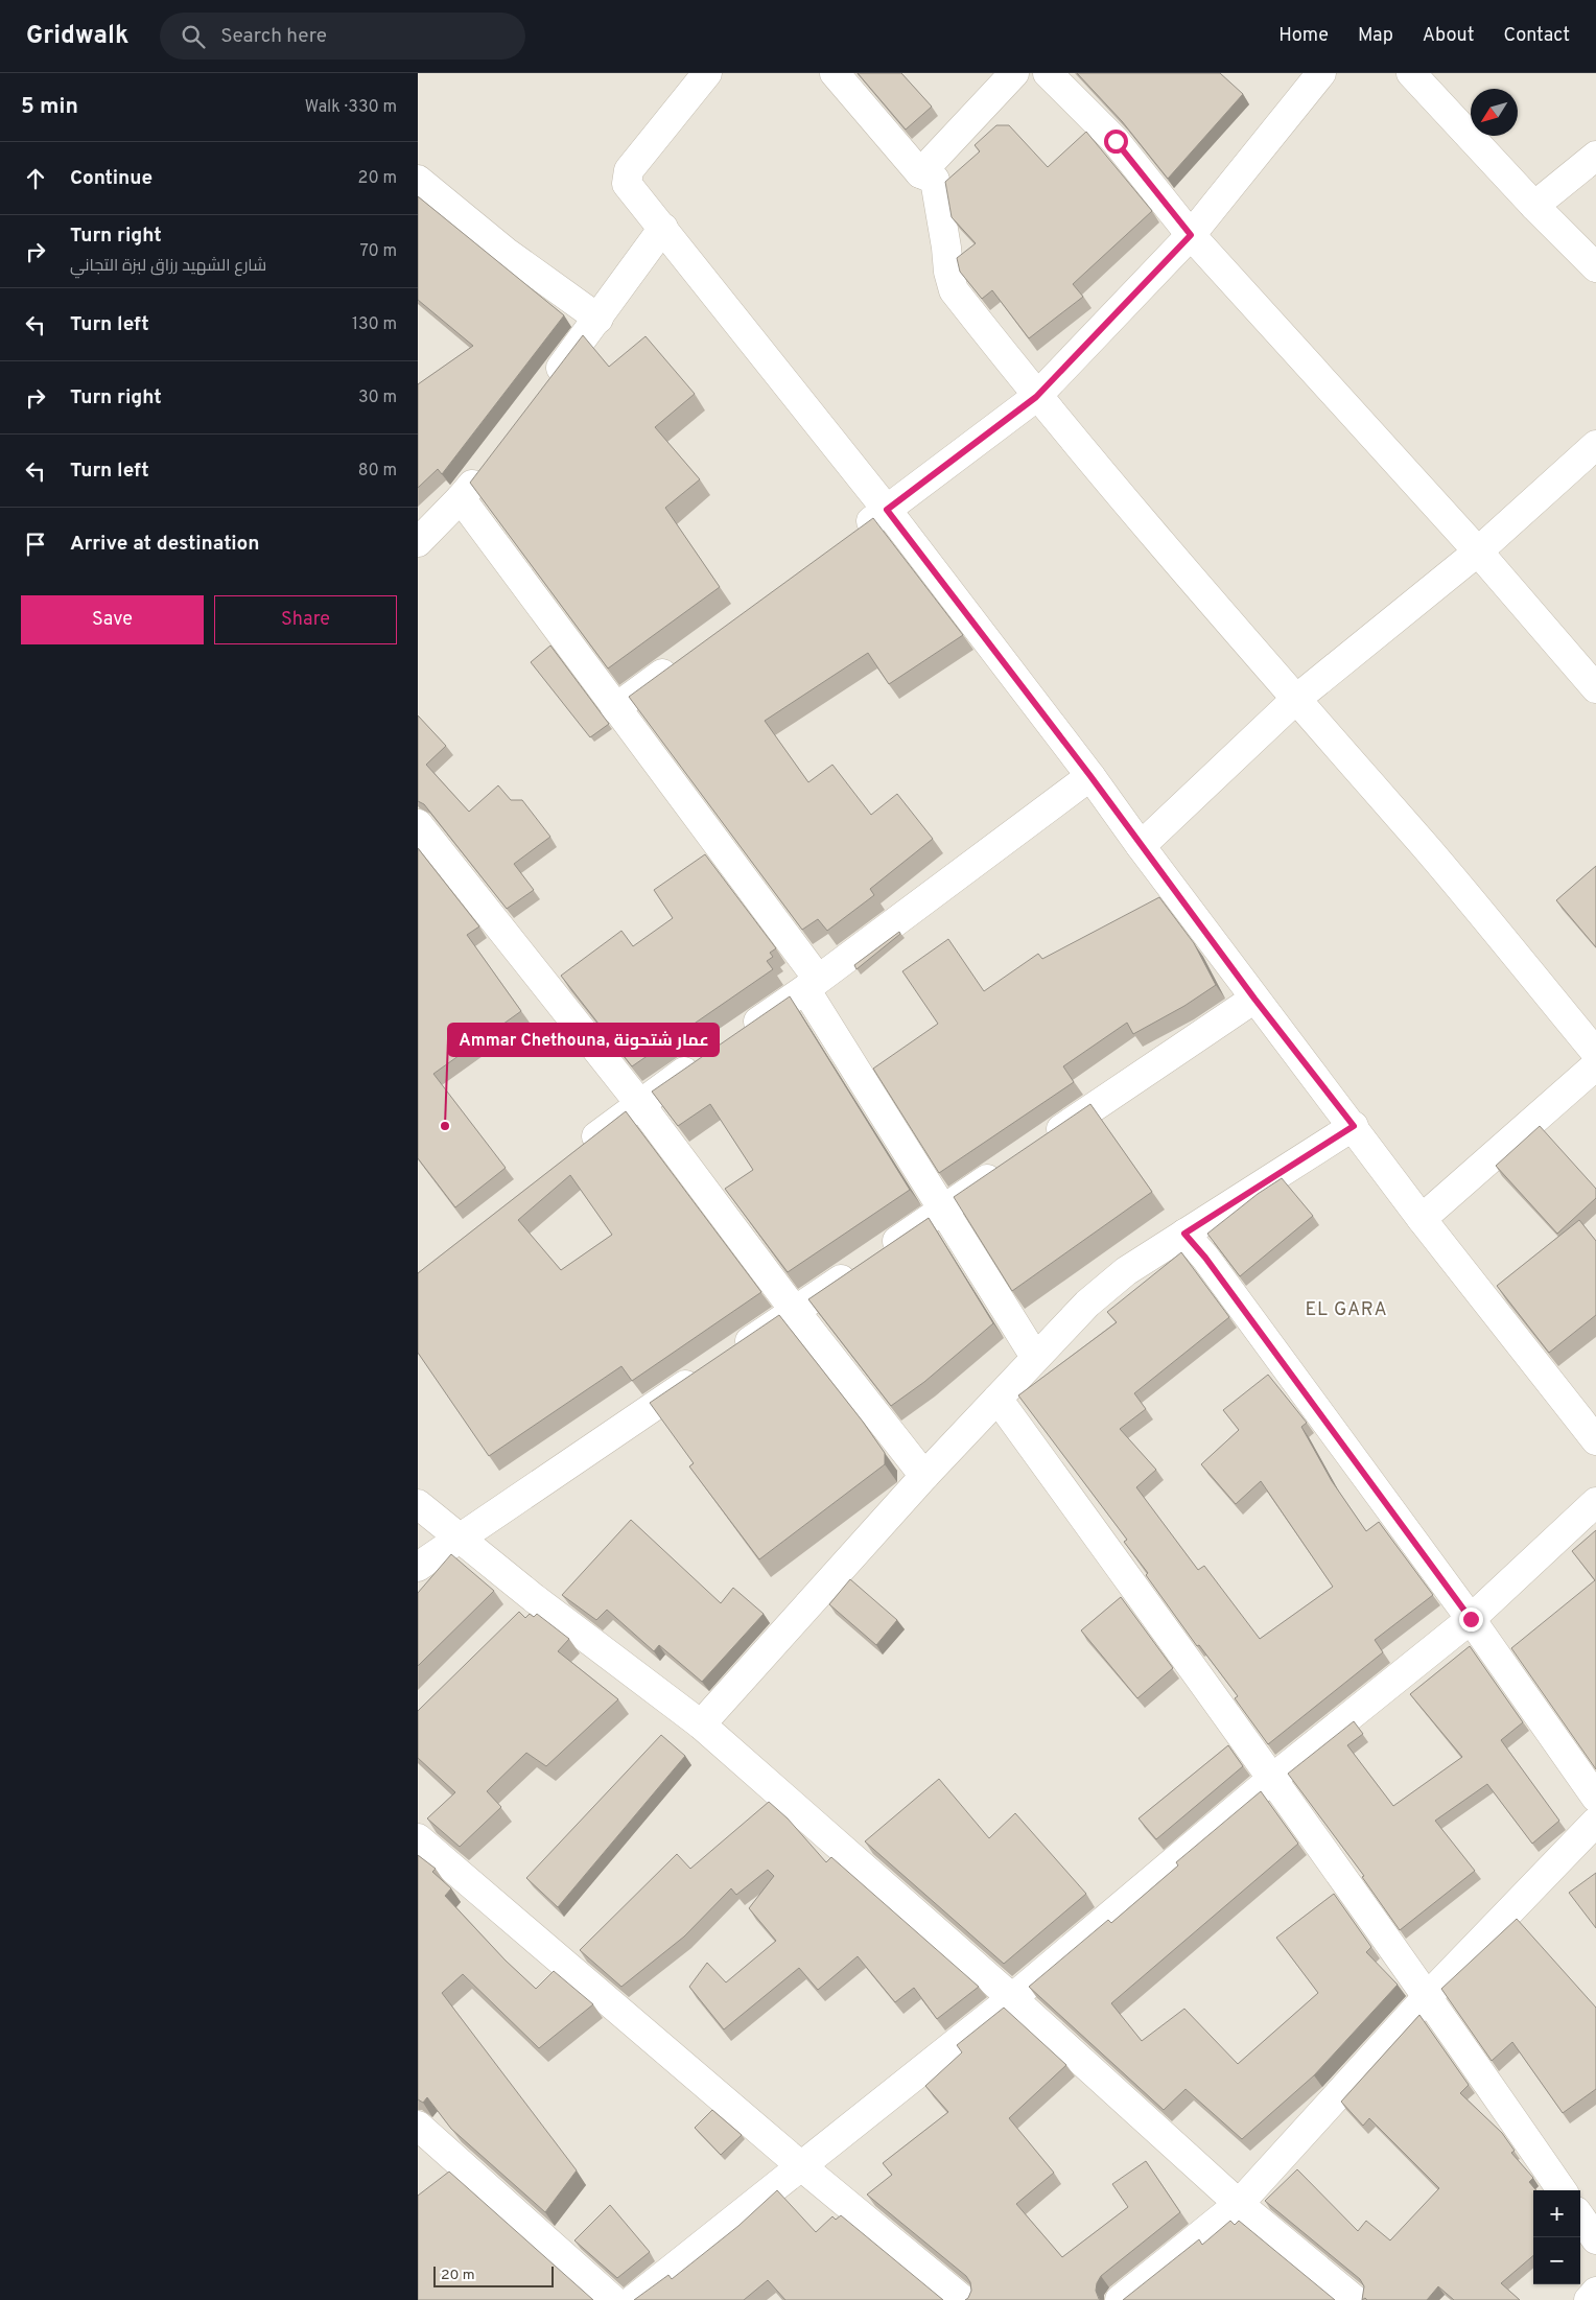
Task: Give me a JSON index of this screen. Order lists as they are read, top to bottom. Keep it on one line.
{"districts":["EL GARA"],"places":["Ammar Chethouna, عمار شتحونة"],"scale_bar":"20 m","north":"bottom left","page":{"header":"Gridwalk","search":"Search here","nav":["Home","Map","About","Contact"],"heading":["5 min","Walk · 330 m"],"list":[["Continue","20 m"],["Turn right","شارع الشهيد رزاق لبزة التجاني","70 m"],["Turn left","130 m"],["Turn right","30 m"],["Turn left","80 m"],"Arrive at destination"],"buttons":["Save","Share"],"map_buttons":["+","−"],"scale":"20 m"}}
